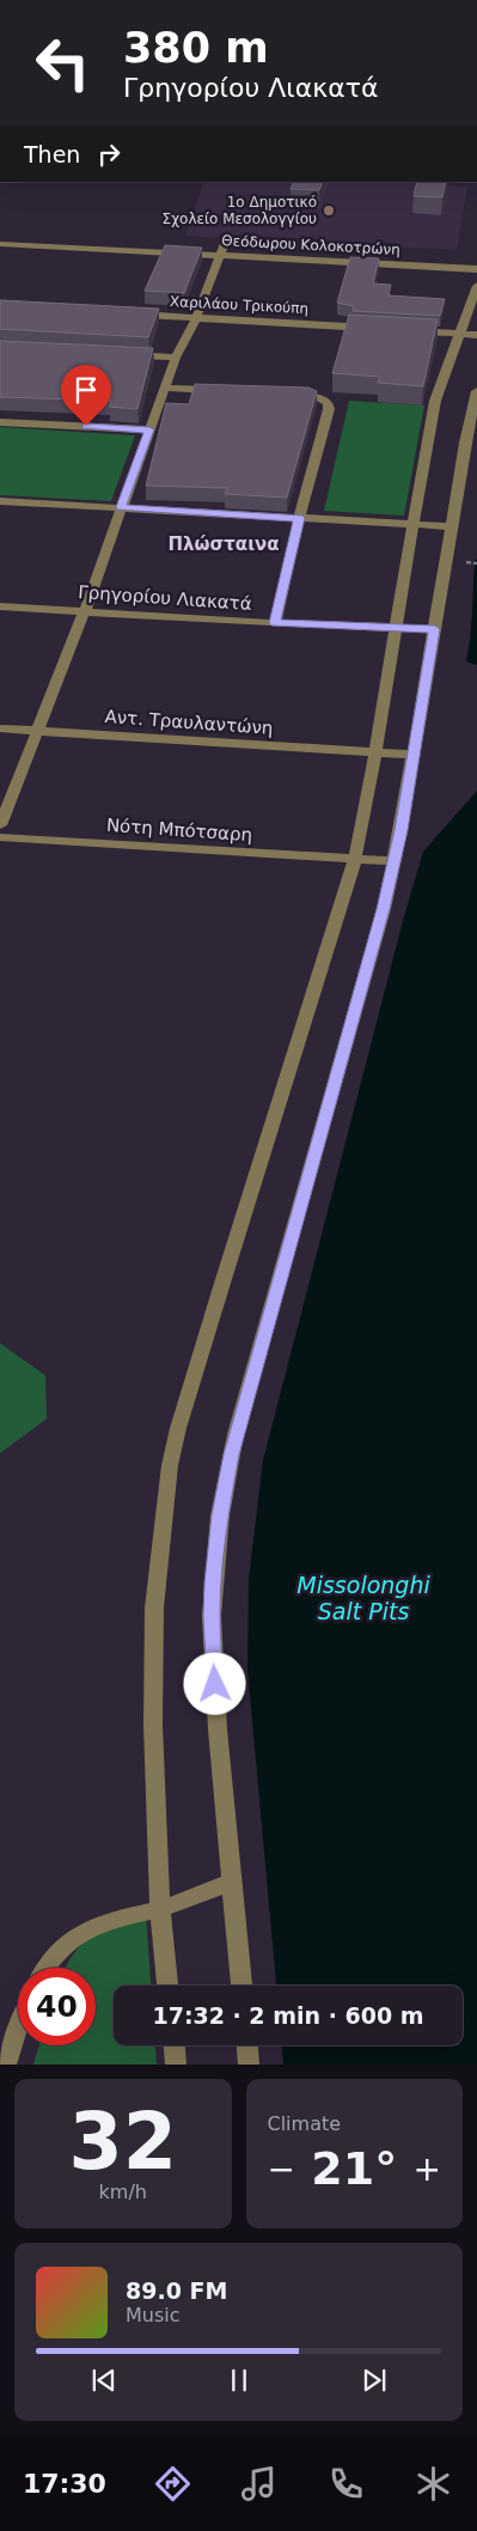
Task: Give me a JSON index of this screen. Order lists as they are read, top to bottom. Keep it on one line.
{"streets":{"street":["Θεόδωρου Κολοκοτρώνη","Χαριλάου Τρικούπη","Γρηγορίου Λιακατά","Αντ. Τραυλαντώνη","Νότη Μπότσαρη"]},"districts":["Πλώσταινα"],"water":["Missolonghi Salt Pits"],"places":["1ο Δημοτικό Σχολείο Μεσολογγίου"],"page":{"turn":["380 m","Γρηγορίου Λιακατά"],"then":"Then","limit":"40","trip":"17:32 · 2 min · 600 m","tile":[["32","km/h"],"Climate"],"heat":["−","21°","+"],"song":["89.0 FM","Music"],"tabs":"17:30"}}
